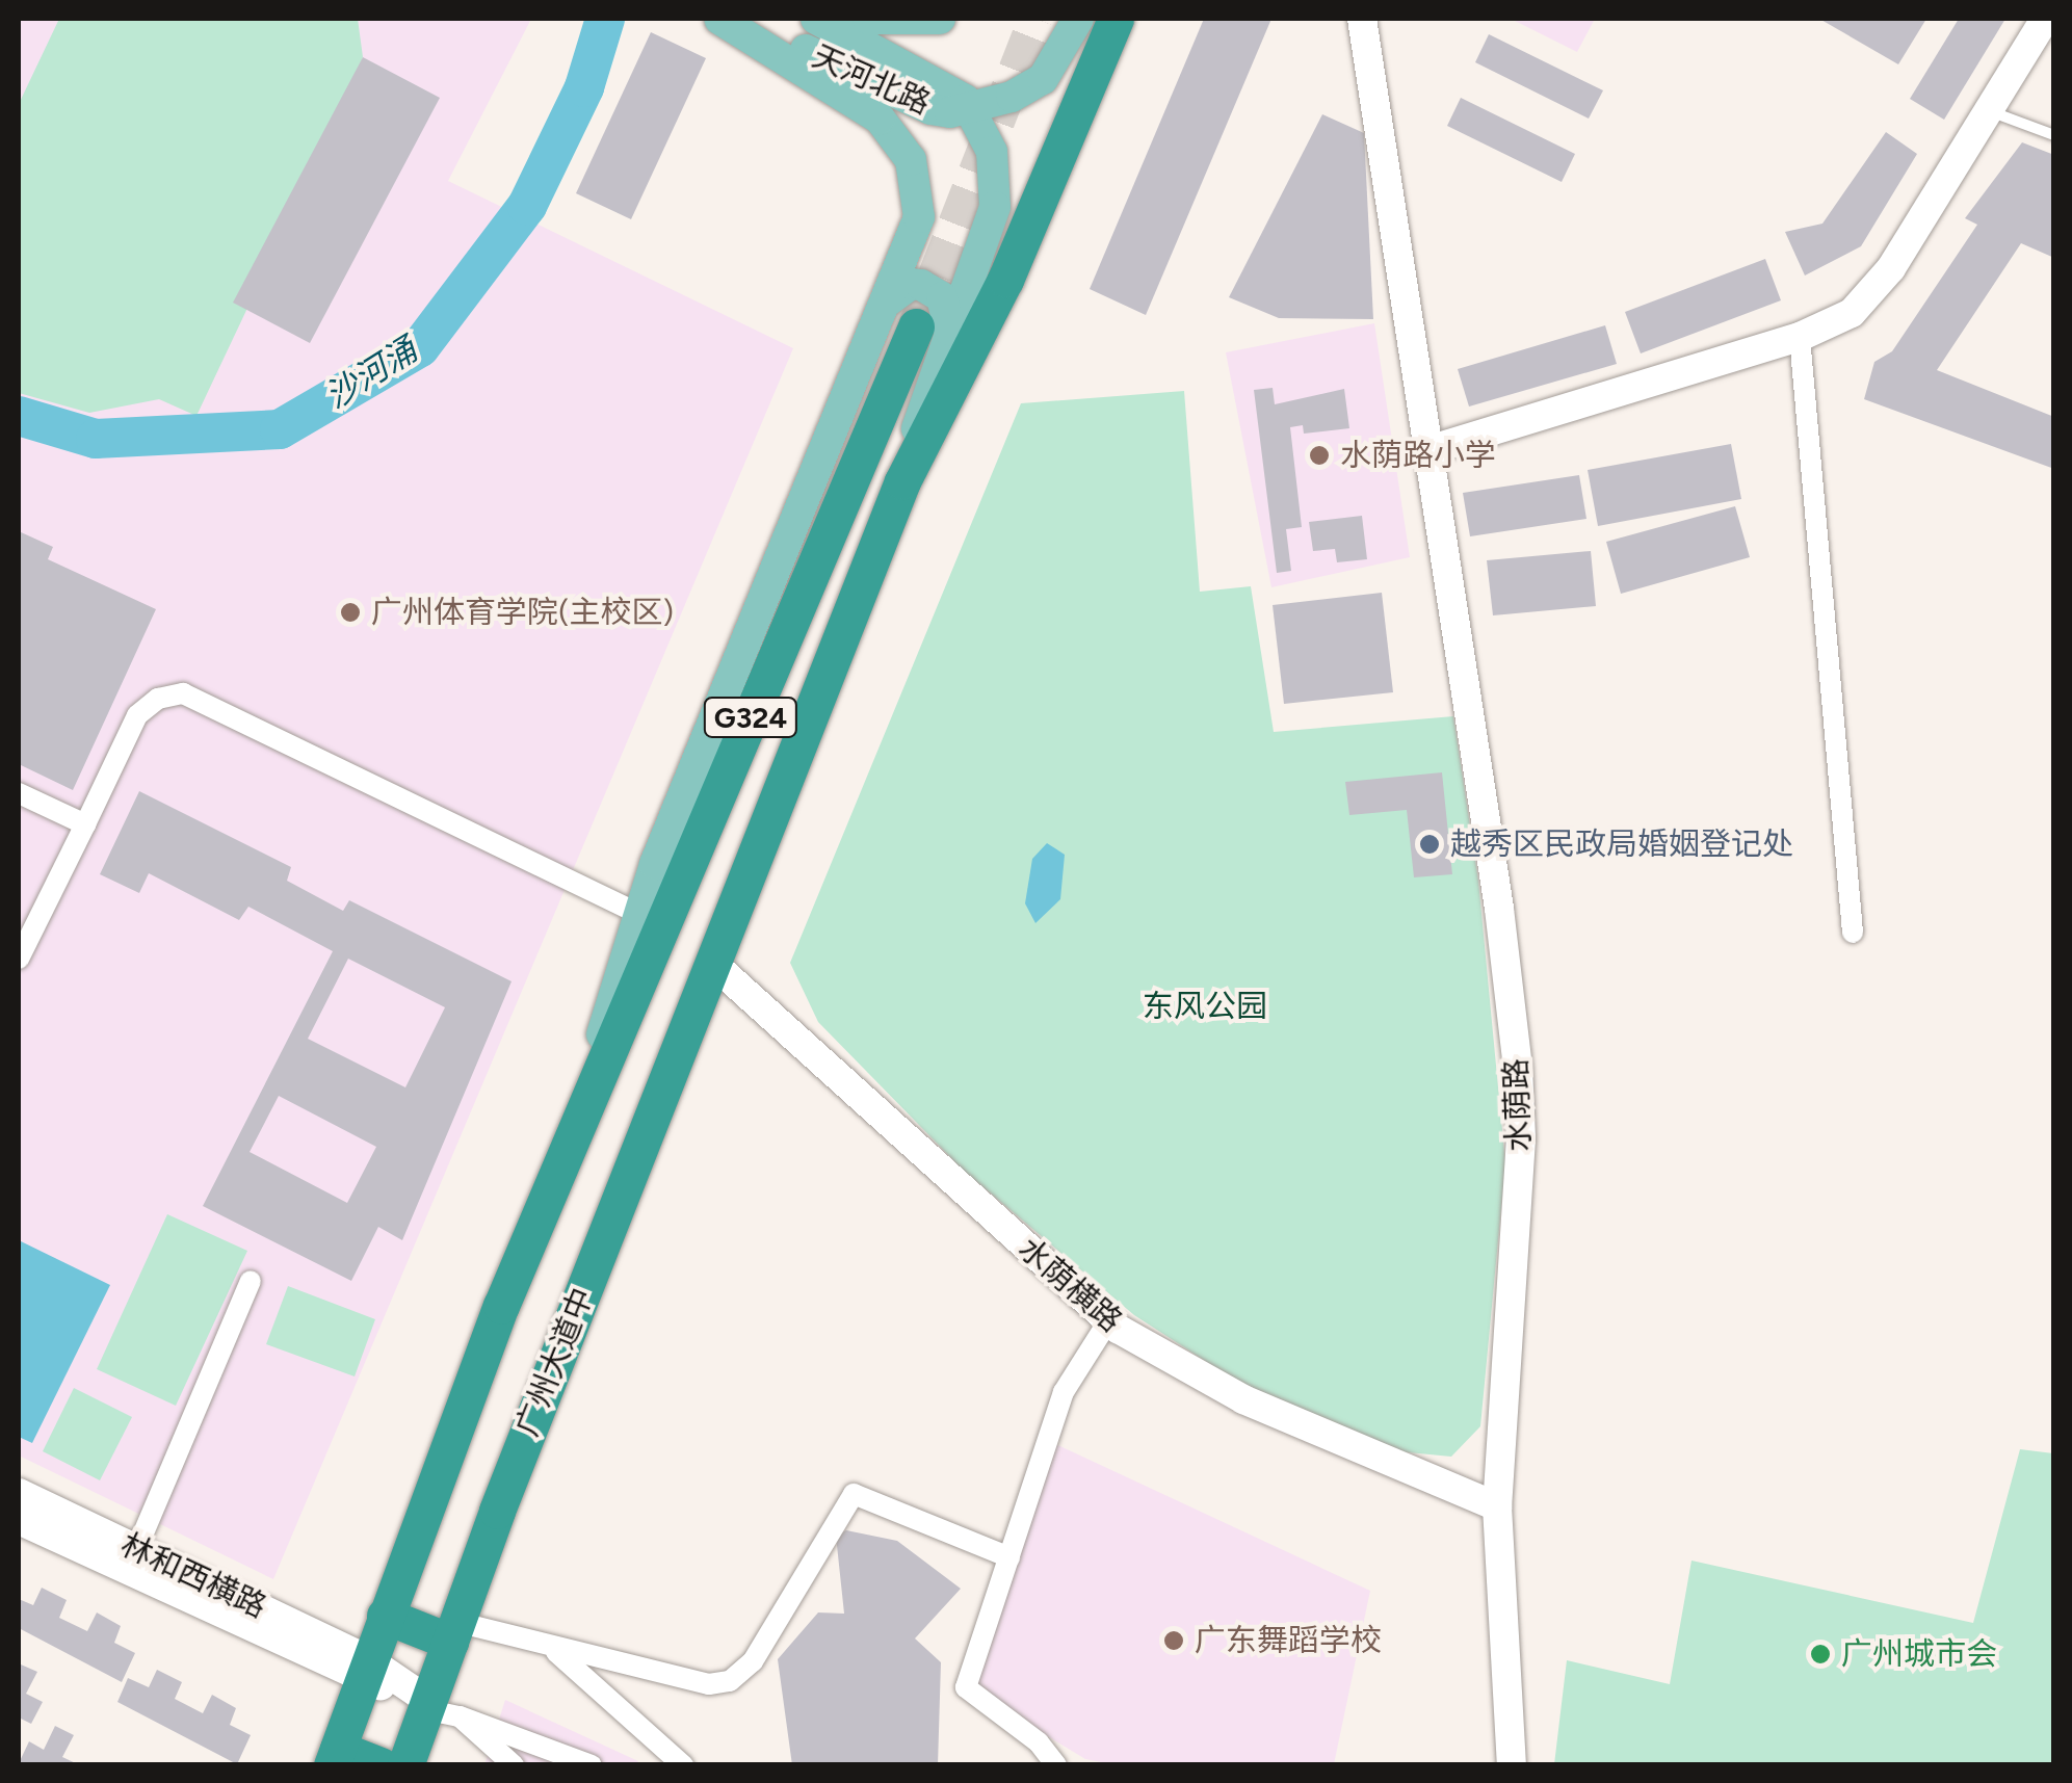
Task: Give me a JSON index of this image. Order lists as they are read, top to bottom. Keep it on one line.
{"streets":{"highway":["G324","广州大道中"],"main road":["天河北路"],"street":["水荫路","水荫横路","林和西横路"]},"crossings":[["G324","水荫横路"],["G324","广州大道中"],["G324","林和西横路"],["水荫路","水荫横路"],["水荫横路","广州大道中"]],"water":["沙河涌"],"parks":["东风公园"],"places":["水荫路小学","广州体育学院(主校区)","越秀区民政局婚姻登记处","广东舞蹈学校","广州城市会"]}
